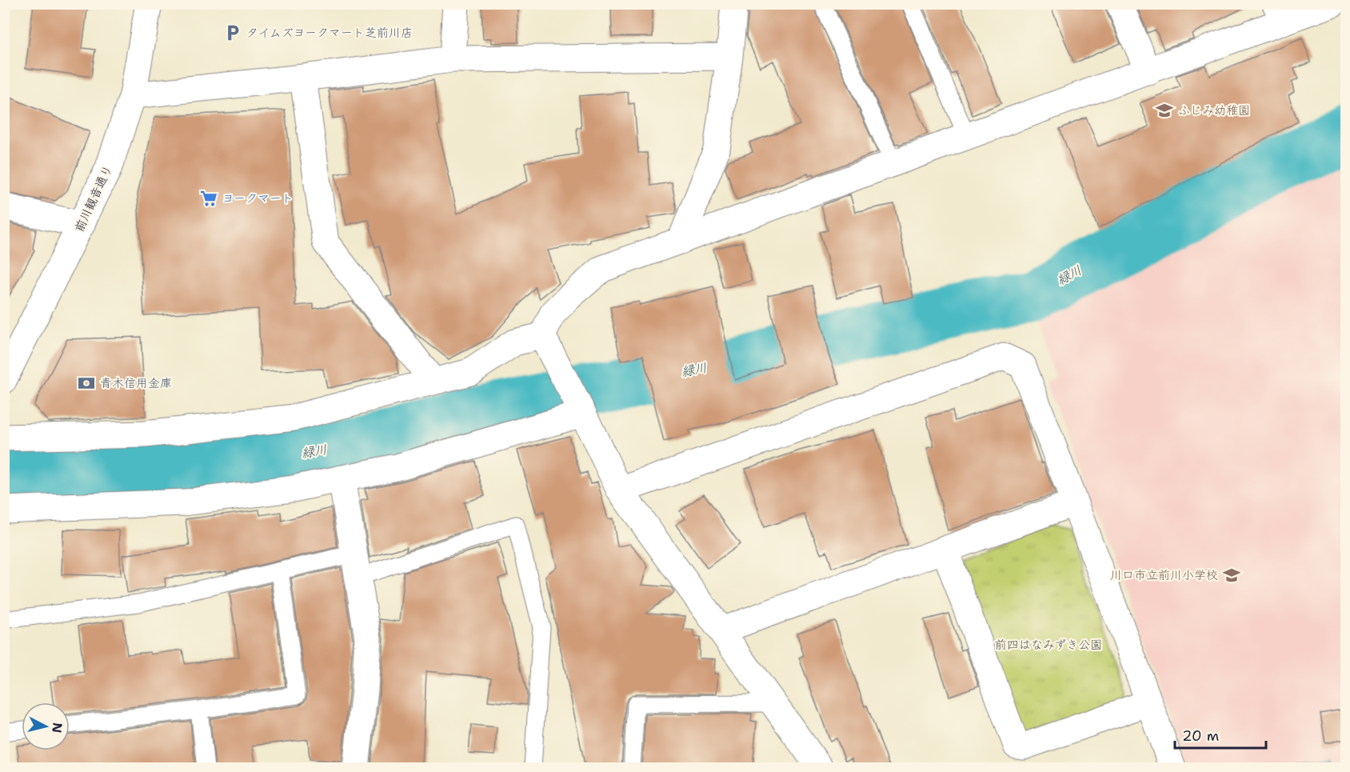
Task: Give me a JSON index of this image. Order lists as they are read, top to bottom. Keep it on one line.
{"streets":{"street":["前川観音通り"]},"water":["緑川"],"parks":["前四はなみずき公園"],"places":{"parking":["タイムズヨークマート芝前川店"],"school or university":["ふじみ幼稚園","川口市立前川小学校"],"supermarket":["ヨークマート"],"bank":["青木信用金庫"]},"scale_bar":"20 m","north":"right"}
